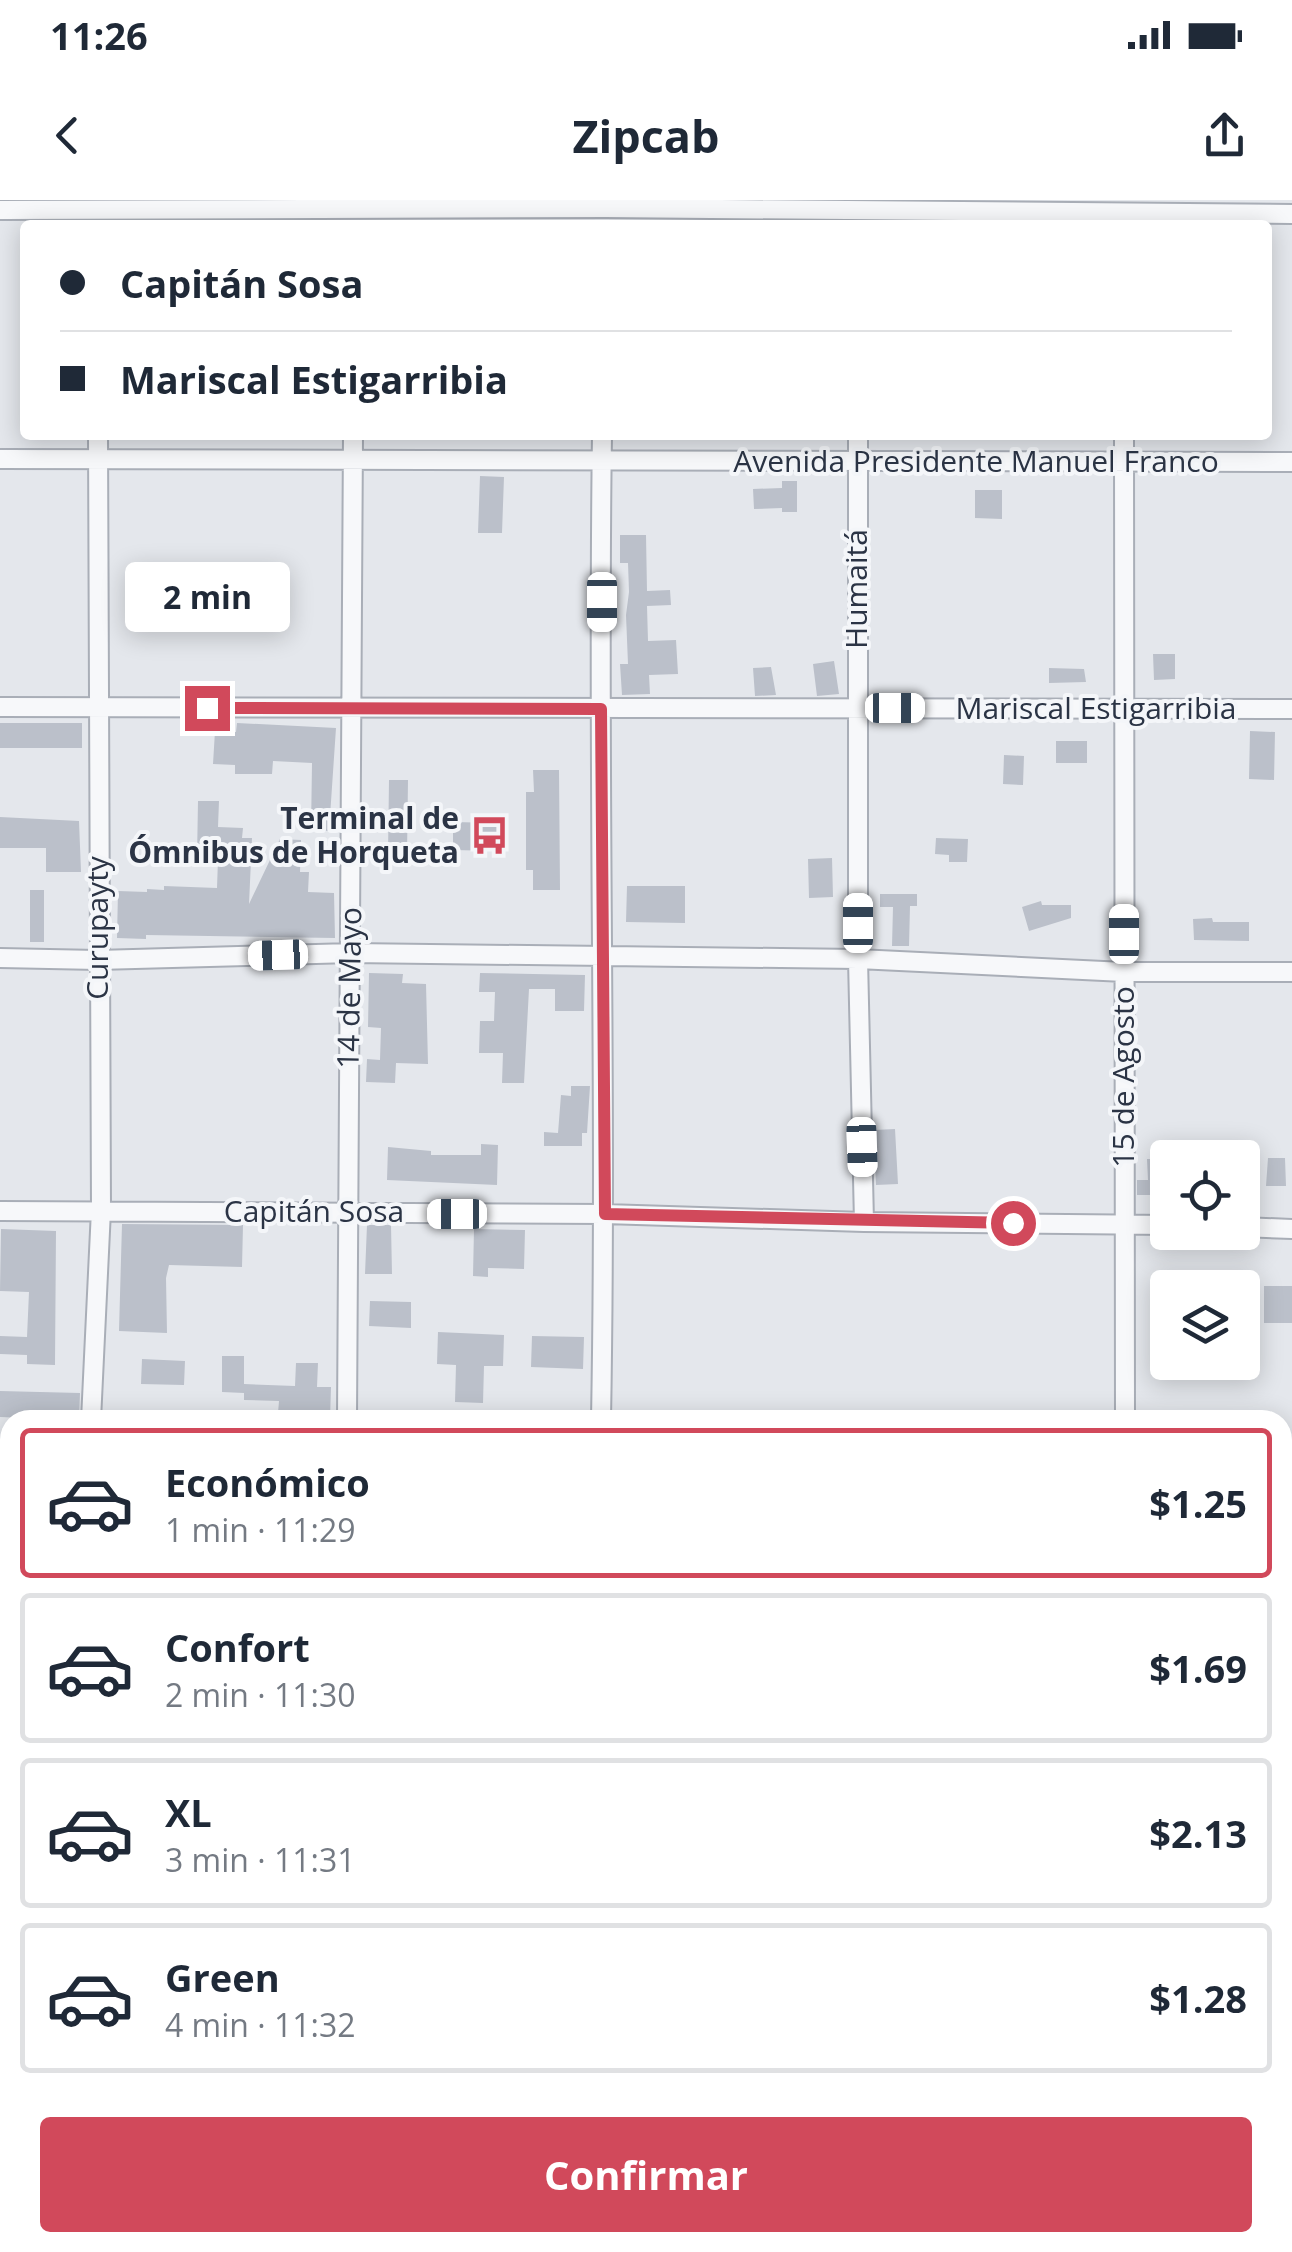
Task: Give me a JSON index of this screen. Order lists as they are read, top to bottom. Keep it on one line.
{"streets":{"street":["Avenida Presidente Manuel Franco","Humaitá","Mariscal Estigarribia","Curupayty","14 de Mayo","15 de Agosto","Capitán Sosa"]},"crossings":[["Avenida Presidente Manuel Franco","Humaitá"],["Avenida Presidente Manuel Franco","Curupayty"],["Avenida Presidente Manuel Franco","14 de Mayo"],["Avenida Presidente Manuel Franco","15 de Agosto"],["Humaitá","Mariscal Estigarribia"],["Humaitá","Capitán Sosa"],["Mariscal Estigarribia","Curupayty"],["Mariscal Estigarribia","14 de Mayo"],["Mariscal Estigarribia","15 de Agosto"],["Curupayty","Capitán Sosa"],["14 de Mayo","Capitán Sosa"],["15 de Agosto","Capitán Sosa"]],"places":{"bus stop":["Terminal de Ómnibus de Horqueta"]},"page":{"status":"11:26","header":"Zipcab","banner":["Capitán Sosa","Mariscal Estigarribia"],"bubble":"2 min","list":[{"name":"Económico","note":"1 min · 11:29","value":"$1.25"},{"name":"Confort","note":"2 min · 11:30","value":"$1.69"},{"name":"XL","note":"3 min · 11:31","value":"$2.13"},{"name":"Green","note":"4 min · 11:32","value":"$1.28"}],"buttons":"Confirmar"}}
